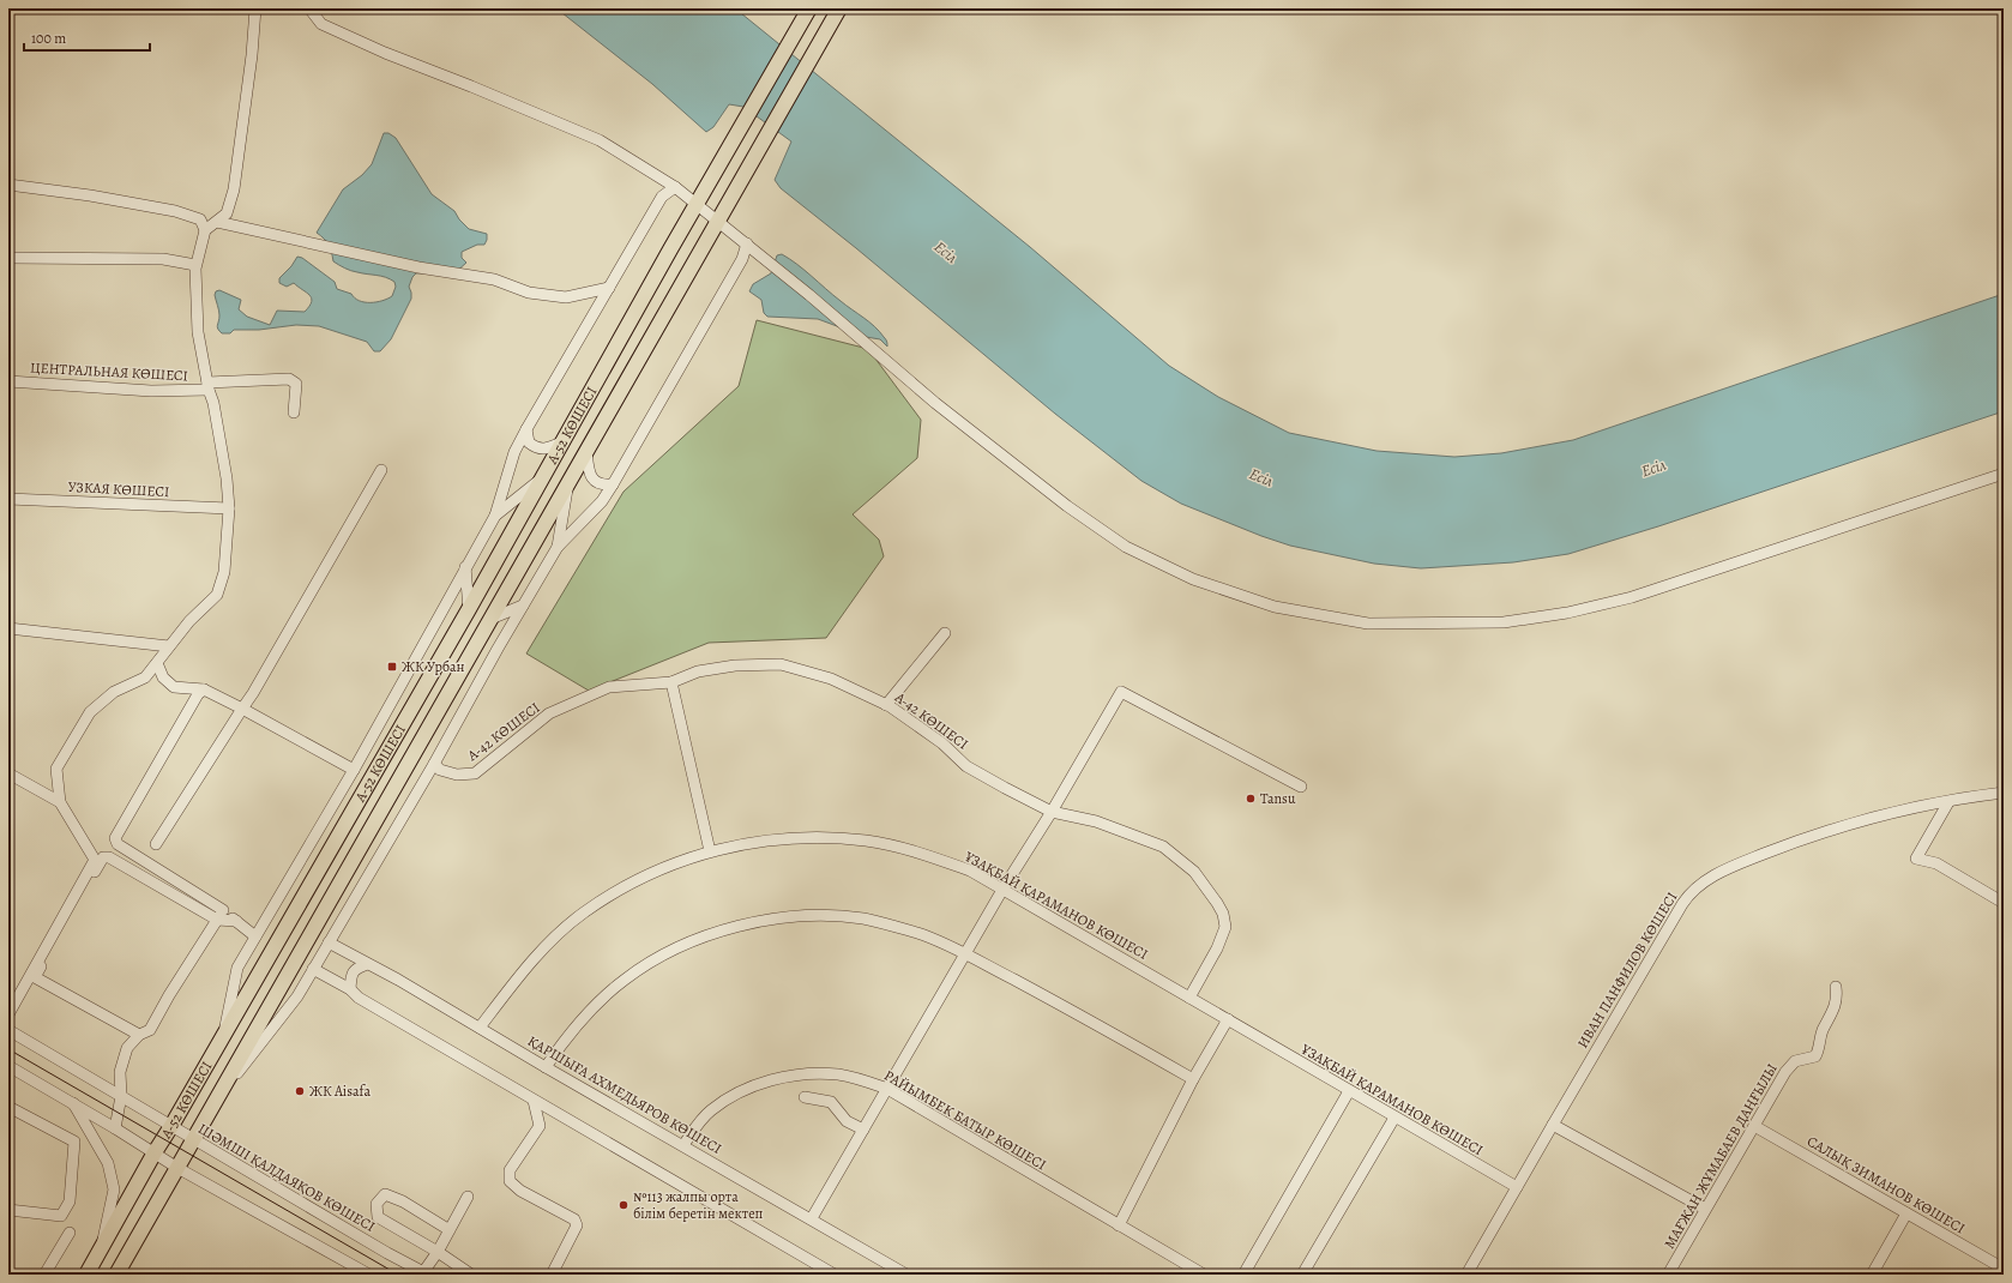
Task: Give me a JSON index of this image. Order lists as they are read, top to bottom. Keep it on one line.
{"streets":{"main road":["А-52 КӨШЕСІ"],"street":["ЦЕНТРАЛЬНАЯ КӨШЕСІ","УЗКАЯ КӨШЕСІ","А-42 КӨШЕСІ","ҰЗАҚБАЙ ҚАРАМАНОВ КӨШЕСІ","ИВАН ПАНФИЛОВ КӨШЕСІ","ҚАРШЫҒА АХМЕДЬЯРОВ КӨШЕСІ","РАЙЫМБЕК БАТЫР КӨШЕСІ","МАҒЖАН ЖҰМАБАЕВ ДАҢҒЫЛЫ","ШӘМШІ ҚАЛДАЯҚОВ КӨШЕСІ","САЛЫҚ ЗИМАНОВ КӨШЕСІ"]},"crossings":[["А-52 КӨШЕСІ","ШӘМШІ ҚАЛДАЯҚОВ КӨШЕСІ"],["А-42 КӨШЕСІ","ҰЗАҚБАЙ ҚАРАМАНОВ КӨШЕСІ"],["ҰЗАҚБАЙ ҚАРАМАНОВ КӨШЕСІ","ИВАН ПАНФИЛОВ КӨШЕСІ"],["ҰЗАҚБАЙ ҚАРАМАНОВ КӨШЕСІ","ҚАРШЫҒА АХМЕДЬЯРОВ КӨШЕСІ"],["ҚАРШЫҒА АХМЕДЬЯРОВ КӨШЕСІ","РАЙЫМБЕК БАТЫР КӨШЕСІ"],["МАҒЖАН ЖҰМАБАЕВ ДАҢҒЫЛЫ","САЛЫҚ ЗИМАНОВ КӨШЕСІ"]],"water":["Есіл"],"places":{"transit":["ЖК Урбан"],"other":["Tansu","ЖК Aisafa","№113 жалпы орта білім беретін мектеп"]},"scale_bar":"100 m"}
